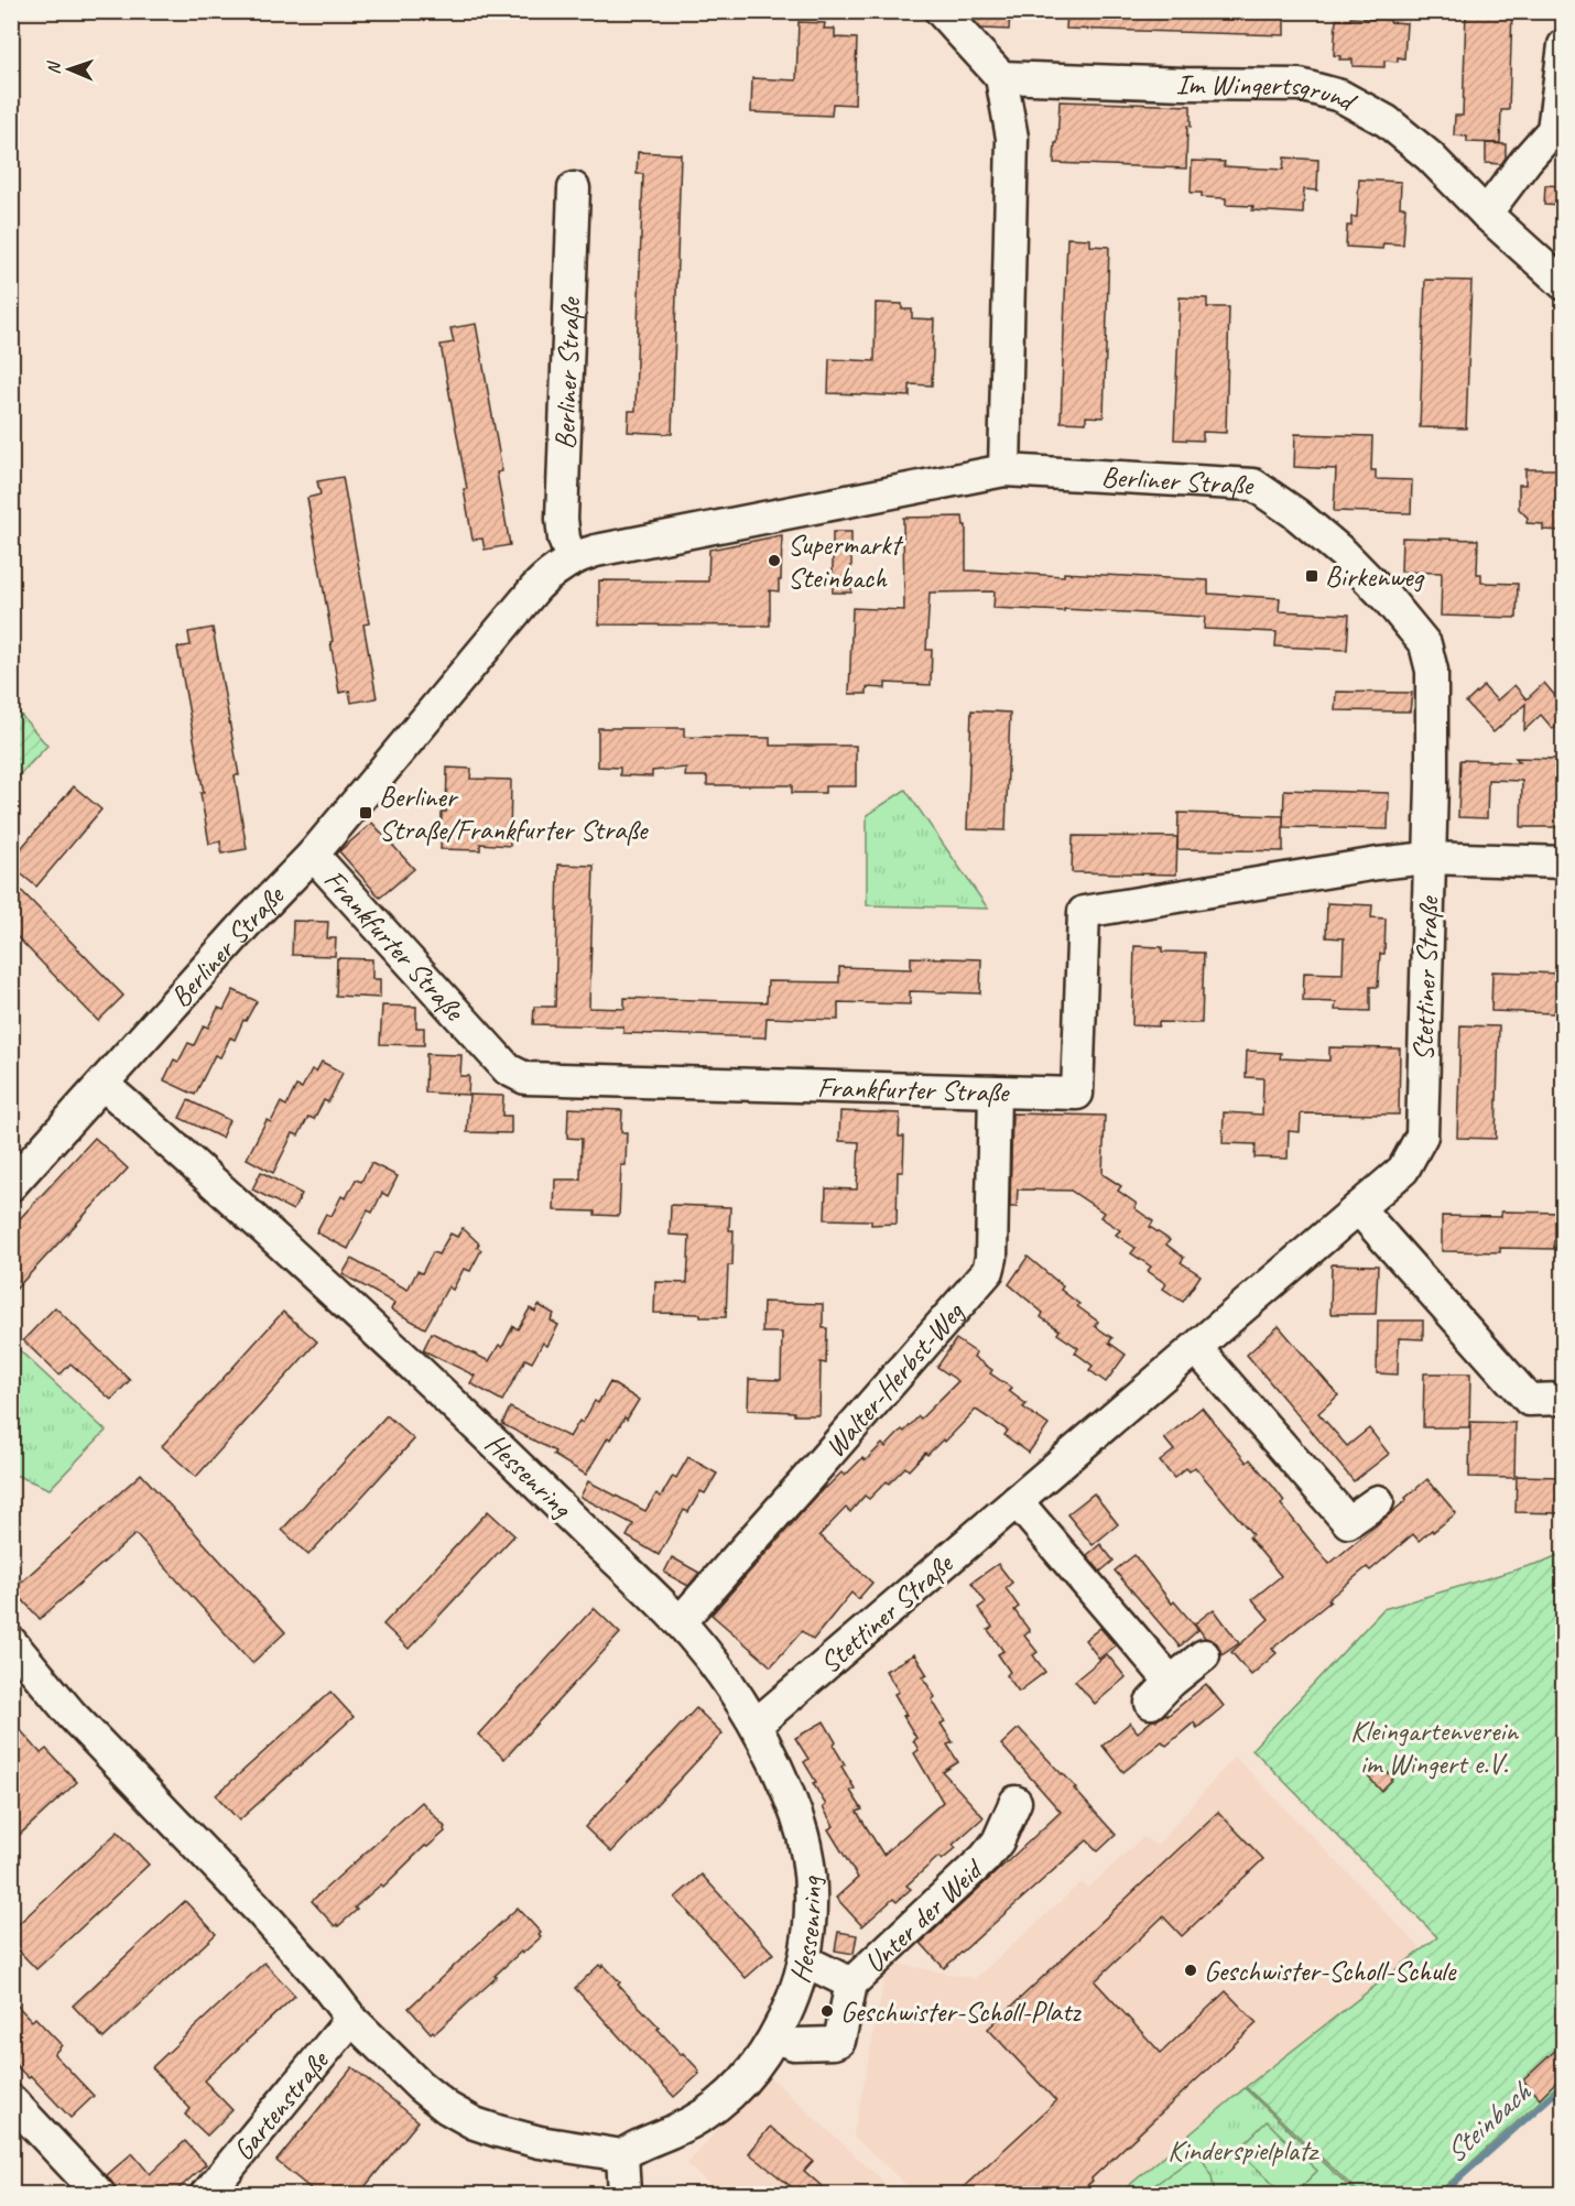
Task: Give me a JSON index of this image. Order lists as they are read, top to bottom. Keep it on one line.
{"streets":{"street":["Im Wingertsgrund","Berliner Straße","Frankfurter Straße","Stettiner Straße","Walter-Herbst-Weg","Hessenring","Unter der Weid","Gartenstraße"]},"crossings":[["Berliner Straße","Frankfurter Straße"],["Berliner Straße","Stettiner Straße"],["Berliner Straße","Hessenring"],["Frankfurter Straße","Stettiner Straße"],["Frankfurter Straße","Walter-Herbst-Weg"],["Stettiner Straße","Hessenring"],["Walter-Herbst-Weg","Hessenring"],["Hessenring","Unter der Weid"]],"water":["Steinbach"],"parks":["Kleingartenverein im Wingert e.V.","Kinderspielplatz"],"places":{"other":["Supermarkt Steinbach","Geschwister-Scholl-Schule","Geschwister-Scholl-Platz"],"transit":["Birkenweg","Berliner Straße/Frankfurter Straße"]},"north":"left"}
